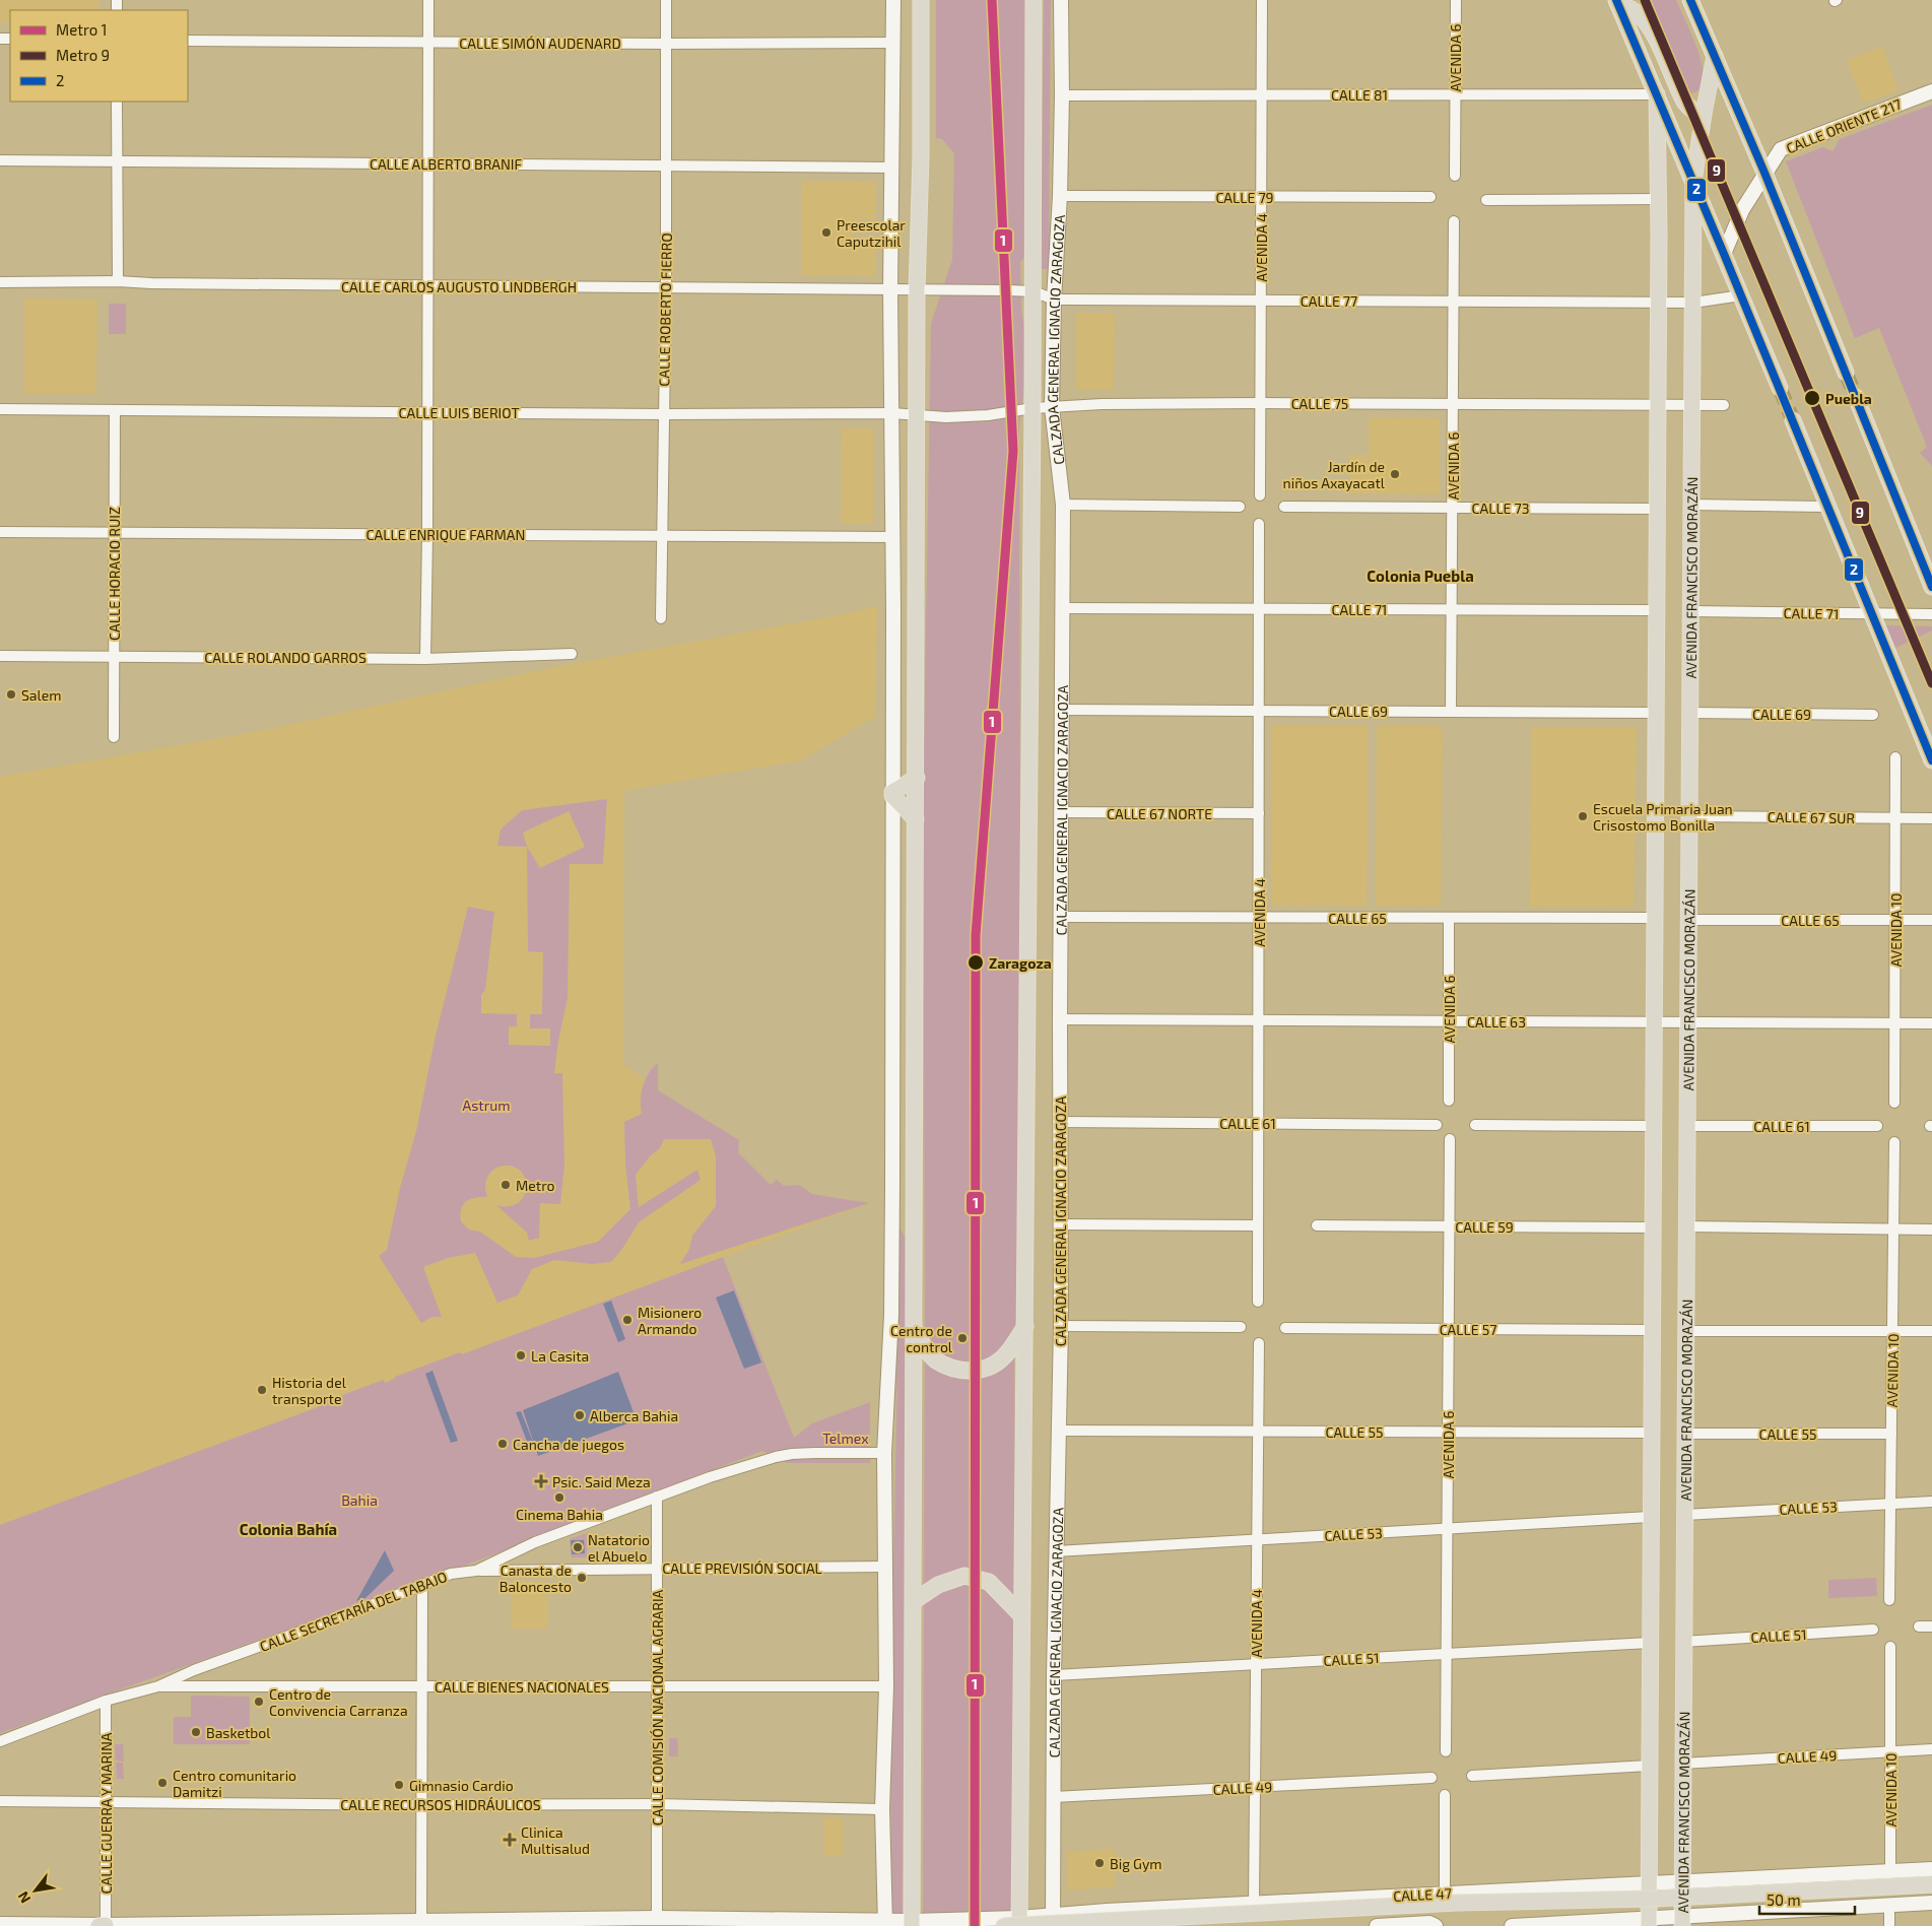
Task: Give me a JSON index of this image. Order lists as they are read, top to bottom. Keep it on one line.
{"streets":{"main road":["CALLE ORIENTE 217","CALZADA GENERAL IGNACIO ZARAGOZA","AVENIDA FRANCISCO MORAZÁN","CALLE 47"],"street":["CALLE SIMÓN AUDENARD","AVENIDA 6","CALLE 81","CALLE ALBERTO BRANIF","CALLE 79","AVENIDA 4","CALLE CARLOS AUGUSTO LINDBERGH","CALLE 77","CALLE ROBERTO FIERRO","CALLE 75","CALLE LUIS BERIOT","CALLE 73","CALLE ENRIQUE FARMAN","CALLE HORACIO RUIZ","CALLE 71","CALLE ROLANDO GARROS","CALLE 69","CALLE 67 NORTE","CALLE 67 SUR","CALLE 65","AVENIDA 10","CALLE 63","CALLE 61","CALLE 59","CALLE 57","CALLE 55","CALLE 53","CALLE PREVISIÓN SOCIAL","CALLE SECRETARÍA DEL TABAJO","CALLE 51","CALLE BIENES NACIONALES","CALLE COMISIÓN NACIONAL AGRARIA","CALLE 49","CALLE RECURSOS HIDRÁULICOS","CALLE GUERRA Y MARINA"]},"crossings":[["CALLE SIMÓN AUDENARD","CALLE ROBERTO FIERRO"],["AVENIDA 6","CALLE 81"],["AVENIDA 6","CALLE 77"],["AVENIDA 6","CALLE 75"],["AVENIDA 6","CALLE 73"],["AVENIDA 6","CALLE 71"],["AVENIDA 6","CALLE 69"],["AVENIDA 6","CALLE 65"],["AVENIDA 6","CALLE 63"],["AVENIDA 6","CALLE 59"],["AVENIDA 6","CALLE 57"],["AVENIDA 6","CALLE 55"],["AVENIDA 6","CALLE 53"],["AVENIDA 6","CALLE 51"],["CALLE 81","AVENIDA 4"],["CALLE 81","CALZADA GENERAL IGNACIO ZARAGOZA"],["CALLE ALBERTO BRANIF","CALLE ROBERTO FIERRO"],["CALLE 79","AVENIDA 4"],["CALLE 79","CALZADA GENERAL IGNACIO ZARAGOZA"],["AVENIDA 4","CALLE 77"],["AVENIDA 4","CALLE 75"],["AVENIDA 4","CALLE 71"],["AVENIDA 4","CALLE 69"],["AVENIDA 4","CALLE 67 NORTE"],["AVENIDA 4","CALLE 65"],["AVENIDA 4","CALLE 63"],["AVENIDA 4","CALLE 61"],["AVENIDA 4","CALLE 55"],["AVENIDA 4","CALLE 53"],["AVENIDA 4","CALLE 51"],["AVENIDA 4","CALLE 49"],["AVENIDA 4","CALLE 47"],["CALLE CARLOS AUGUSTO LINDBERGH","CALLE 77"],["CALLE CARLOS AUGUSTO LINDBERGH","CALLE ROBERTO FIERRO"],["CALLE 77","CALZADA GENERAL IGNACIO ZARAGOZA"],["CALLE 77","AVENIDA FRANCISCO MORAZÁN"],["CALLE ROBERTO FIERRO","CALLE LUIS BERIOT"],["CALLE ROBERTO FIERRO","CALLE ENRIQUE FARMAN"],["CALZADA GENERAL IGNACIO ZARAGOZA","CALLE 75"],["CALZADA GENERAL IGNACIO ZARAGOZA","CALLE 71"],["CALZADA GENERAL IGNACIO ZARAGOZA","CALLE 69"],["CALZADA GENERAL IGNACIO ZARAGOZA","CALLE 67 NORTE"],["CALZADA GENERAL IGNACIO ZARAGOZA","CALLE 65"],["CALZADA GENERAL IGNACIO ZARAGOZA","CALLE 63"],["CALZADA GENERAL IGNACIO ZARAGOZA","CALLE 61"],["CALZADA GENERAL IGNACIO ZARAGOZA","CALLE 55"],["CALZADA GENERAL IGNACIO ZARAGOZA","CALLE 53"],["CALZADA GENERAL IGNACIO ZARAGOZA","CALLE 51"],["CALZADA GENERAL IGNACIO ZARAGOZA","CALLE 49"],["CALZADA GENERAL IGNACIO ZARAGOZA","CALLE 47"],["CALLE 75","CALLE LUIS BERIOT"],["CALLE 75","AVENIDA FRANCISCO MORAZÁN"],["CALLE LUIS BERIOT","CALLE HORACIO RUIZ"],["CALLE ENRIQUE FARMAN","CALLE HORACIO RUIZ"],["CALLE HORACIO RUIZ","CALLE ROLANDO GARROS"],["AVENIDA FRANCISCO MORAZÁN","CALLE 71"],["AVENIDA FRANCISCO MORAZÁN","CALLE 69"],["AVENIDA FRANCISCO MORAZÁN","CALLE 67 SUR"],["AVENIDA FRANCISCO MORAZÁN","CALLE 65"],["AVENIDA FRANCISCO MORAZÁN","CALLE 63"],["AVENIDA FRANCISCO MORAZÁN","CALLE 61"],["AVENIDA FRANCISCO MORAZÁN","CALLE 55"],["AVENIDA FRANCISCO MORAZÁN","CALLE 53"],["AVENIDA FRANCISCO MORAZÁN","CALLE 51"],["AVENIDA FRANCISCO MORAZÁN","CALLE 49"],["AVENIDA FRANCISCO MORAZÁN","CALLE 47"],["CALLE 67 SUR","AVENIDA 10"],["CALLE 65","AVENIDA 10"],["AVENIDA 10","CALLE 63"],["AVENIDA 10","CALLE 55"],["AVENIDA 10","CALLE 53"],["AVENIDA 10","CALLE 49"],["AVENIDA 10","CALLE 47"],["CALLE PREVISIÓN SOCIAL","CALLE SECRETARÍA DEL TABAJO"],["CALLE PREVISIÓN SOCIAL","CALLE COMISIÓN NACIONAL AGRARIA"],["CALLE SECRETARÍA DEL TABAJO","CALLE BIENES NACIONALES"],["CALLE SECRETARÍA DEL TABAJO","CALLE COMISIÓN NACIONAL AGRARIA"],["CALLE SECRETARÍA DEL TABAJO","CALLE GUERRA Y MARINA"],["CALLE BIENES NACIONALES","CALLE COMISIÓN NACIONAL AGRARIA"],["CALLE COMISIÓN NACIONAL AGRARIA","CALLE RECURSOS HIDRÁULICOS"],["CALLE COMISIÓN NACIONAL AGRARIA","CALLE 47"],["CALLE RECURSOS HIDRÁULICOS","CALLE GUERRA Y MARINA"],["CALLE GUERRA Y MARINA","CALLE 47"]],"districts":["Colonia Puebla","Colonia Bahía"],"parks":["Astrum","Telmex","Bahia"],"places":{"other":["Preescolar Caputzihil","Puebla","Jardín de niños Axayacatl","Salem","Escuela Primaria Juan Crisostomo Bonilla","Zaragoza","Metro","Misionero Armando","Centro de control","La Casita","Historia del transporte","Alberca Bahia","Cancha de juegos","Cinema Bahia","Natatorio el Abuelo","Canasta de Baloncesto","Centro de Convivencia Carranza","Basketbol","Centro comunitario Damitzi","Gimnasio Cardio","Big Gym"],"health":["Psic. Said Meza","Clinica Multisalud"]},"lines":["metro line 1","metro line 9","transit line 2"],"legend":["Metro 1","Metro 9","2"],"scale_bar":"50 m","north":"bottom left"}
